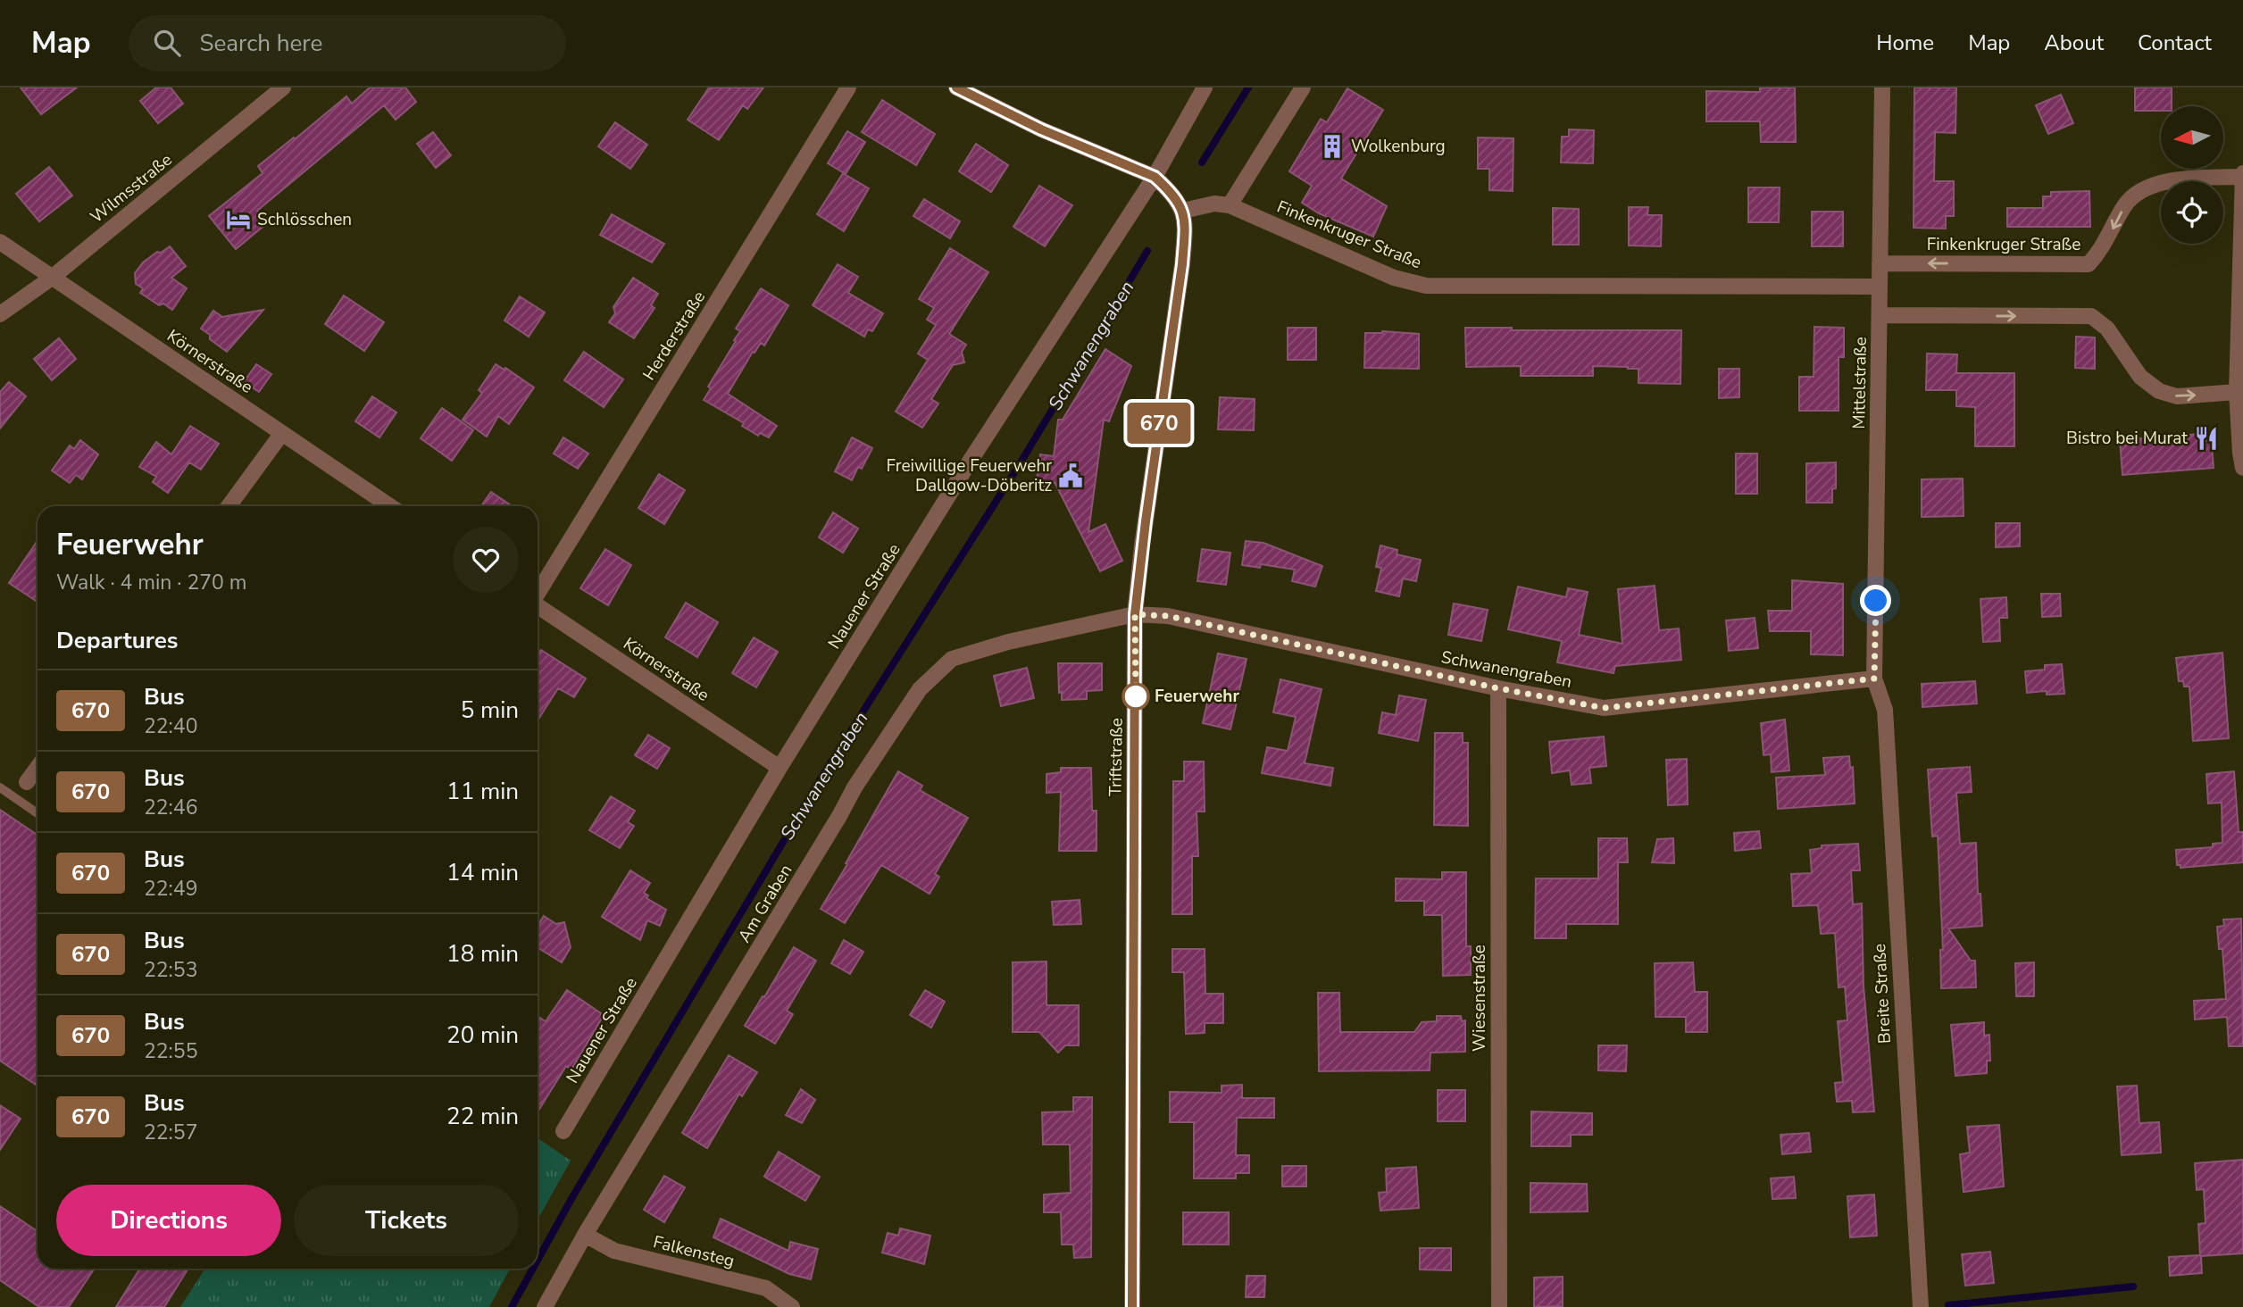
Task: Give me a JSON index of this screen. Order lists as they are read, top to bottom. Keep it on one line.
{"streets":{"street":["Wilmsstraße","Finkenkruger Straße","Herderstraße","Körnerstraße","Mittelstraße","Nauener Straße","Schwanengraben","Triftstraße","Am Graben","Breite Straße","Wiesenstraße","Falkensteg"]},"crossings":[["Wilmsstraße","Körnerstraße"],["Finkenkruger Straße","Mittelstraße"],["Finkenkruger Straße","Triftstraße"],["Körnerstraße","Nauener Straße"],["Mittelstraße","Schwanengraben"],["Mittelstraße","Breite Straße"],["Schwanengraben","Triftstraße"],["Schwanengraben","Am Graben"],["Schwanengraben","Breite Straße"],["Schwanengraben","Wiesenstraße"],["Triftstraße","Am Graben"],["Am Graben","Falkensteg"]],"water":["Schwanengraben"],"places":{"building":["Wolkenburg"],"hotel":["Schlösschen"],"restaurant":["Bistro bei Murat"],"public building":["Freiwillige Feuerwehr Dallgow-Döberitz"],"other":["Feuerwehr"]},"lines":["bus line 670"],"north":"left","page":{"header":"Map","search":"Search here","nav":["Home","Map","About","Contact"],"on_map":"670","heading":[["Feuerwehr","Walk · 4 min · 270 m"],"Departures"],"list":[{"mark":"670","name":"Bus","note":"22:40","value":"5 min"},{"mark":"670","name":"Bus","note":"22:46","value":"11 min"},{"mark":"670","name":"Bus","note":"22:49","value":"14 min"},{"mark":"670","name":"Bus","note":"22:53","value":"18 min"},{"mark":"670","name":"Bus","note":"22:55","value":"20 min"},{"mark":"670","name":"Bus","note":"22:57","value":"22 min"}],"buttons":["Directions","Tickets"]}}
